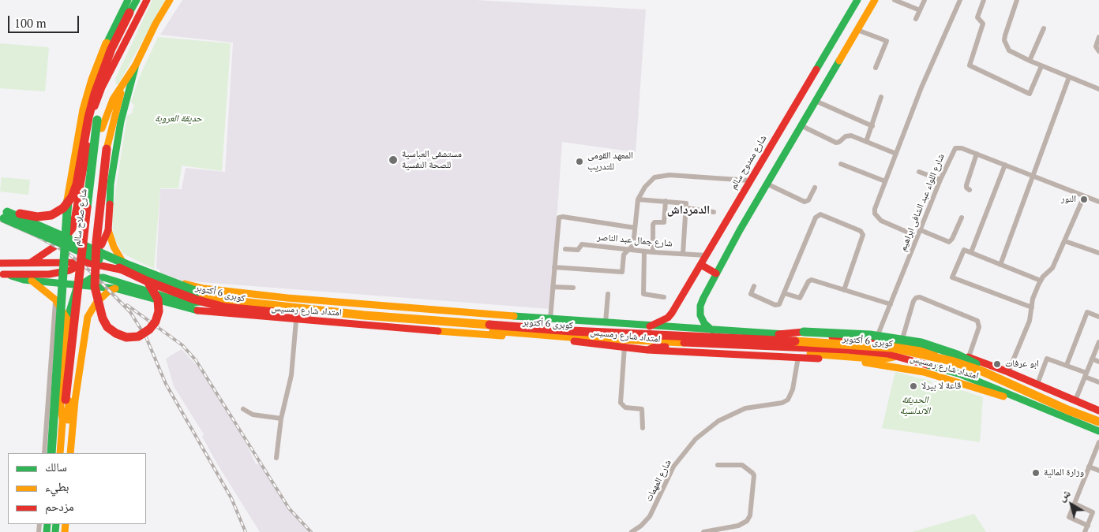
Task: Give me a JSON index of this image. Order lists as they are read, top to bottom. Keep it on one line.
{"streets":{"main road":["شارع ممدوح سالم","شارع صلاح سالم","كوبرى 6 أكتوبر","امتداد شارع رمسيس"],"street":["شارع اللواء عبد الشافى ابراهيم","شارع جمال عبد الناصر","شارع المهمات"]},"crossings":[["شارع ممدوح سالم","شارع جمال عبد الناصر"],["شارع ممدوح سالم","امتداد شارع رمسيس"],["شارع اللواء عبد الشافى ابراهيم","امتداد شارع رمسيس"],["امتداد شارع رمسيس","شارع المهمات"]],"districts":["الدمرداش"],"parks":["حديقة العروبة","الحديقة الاندلسية"],"places":["مستشفى العباسية للصحة النفسية","المعهد القومى للتدريب","النور","ابو عرفات","قاعة لا بيرلا","وزارة المالية"],"legend":["سالك","بطيء","مزدحم"],"scale_bar":"100 m","north":"top left"}
